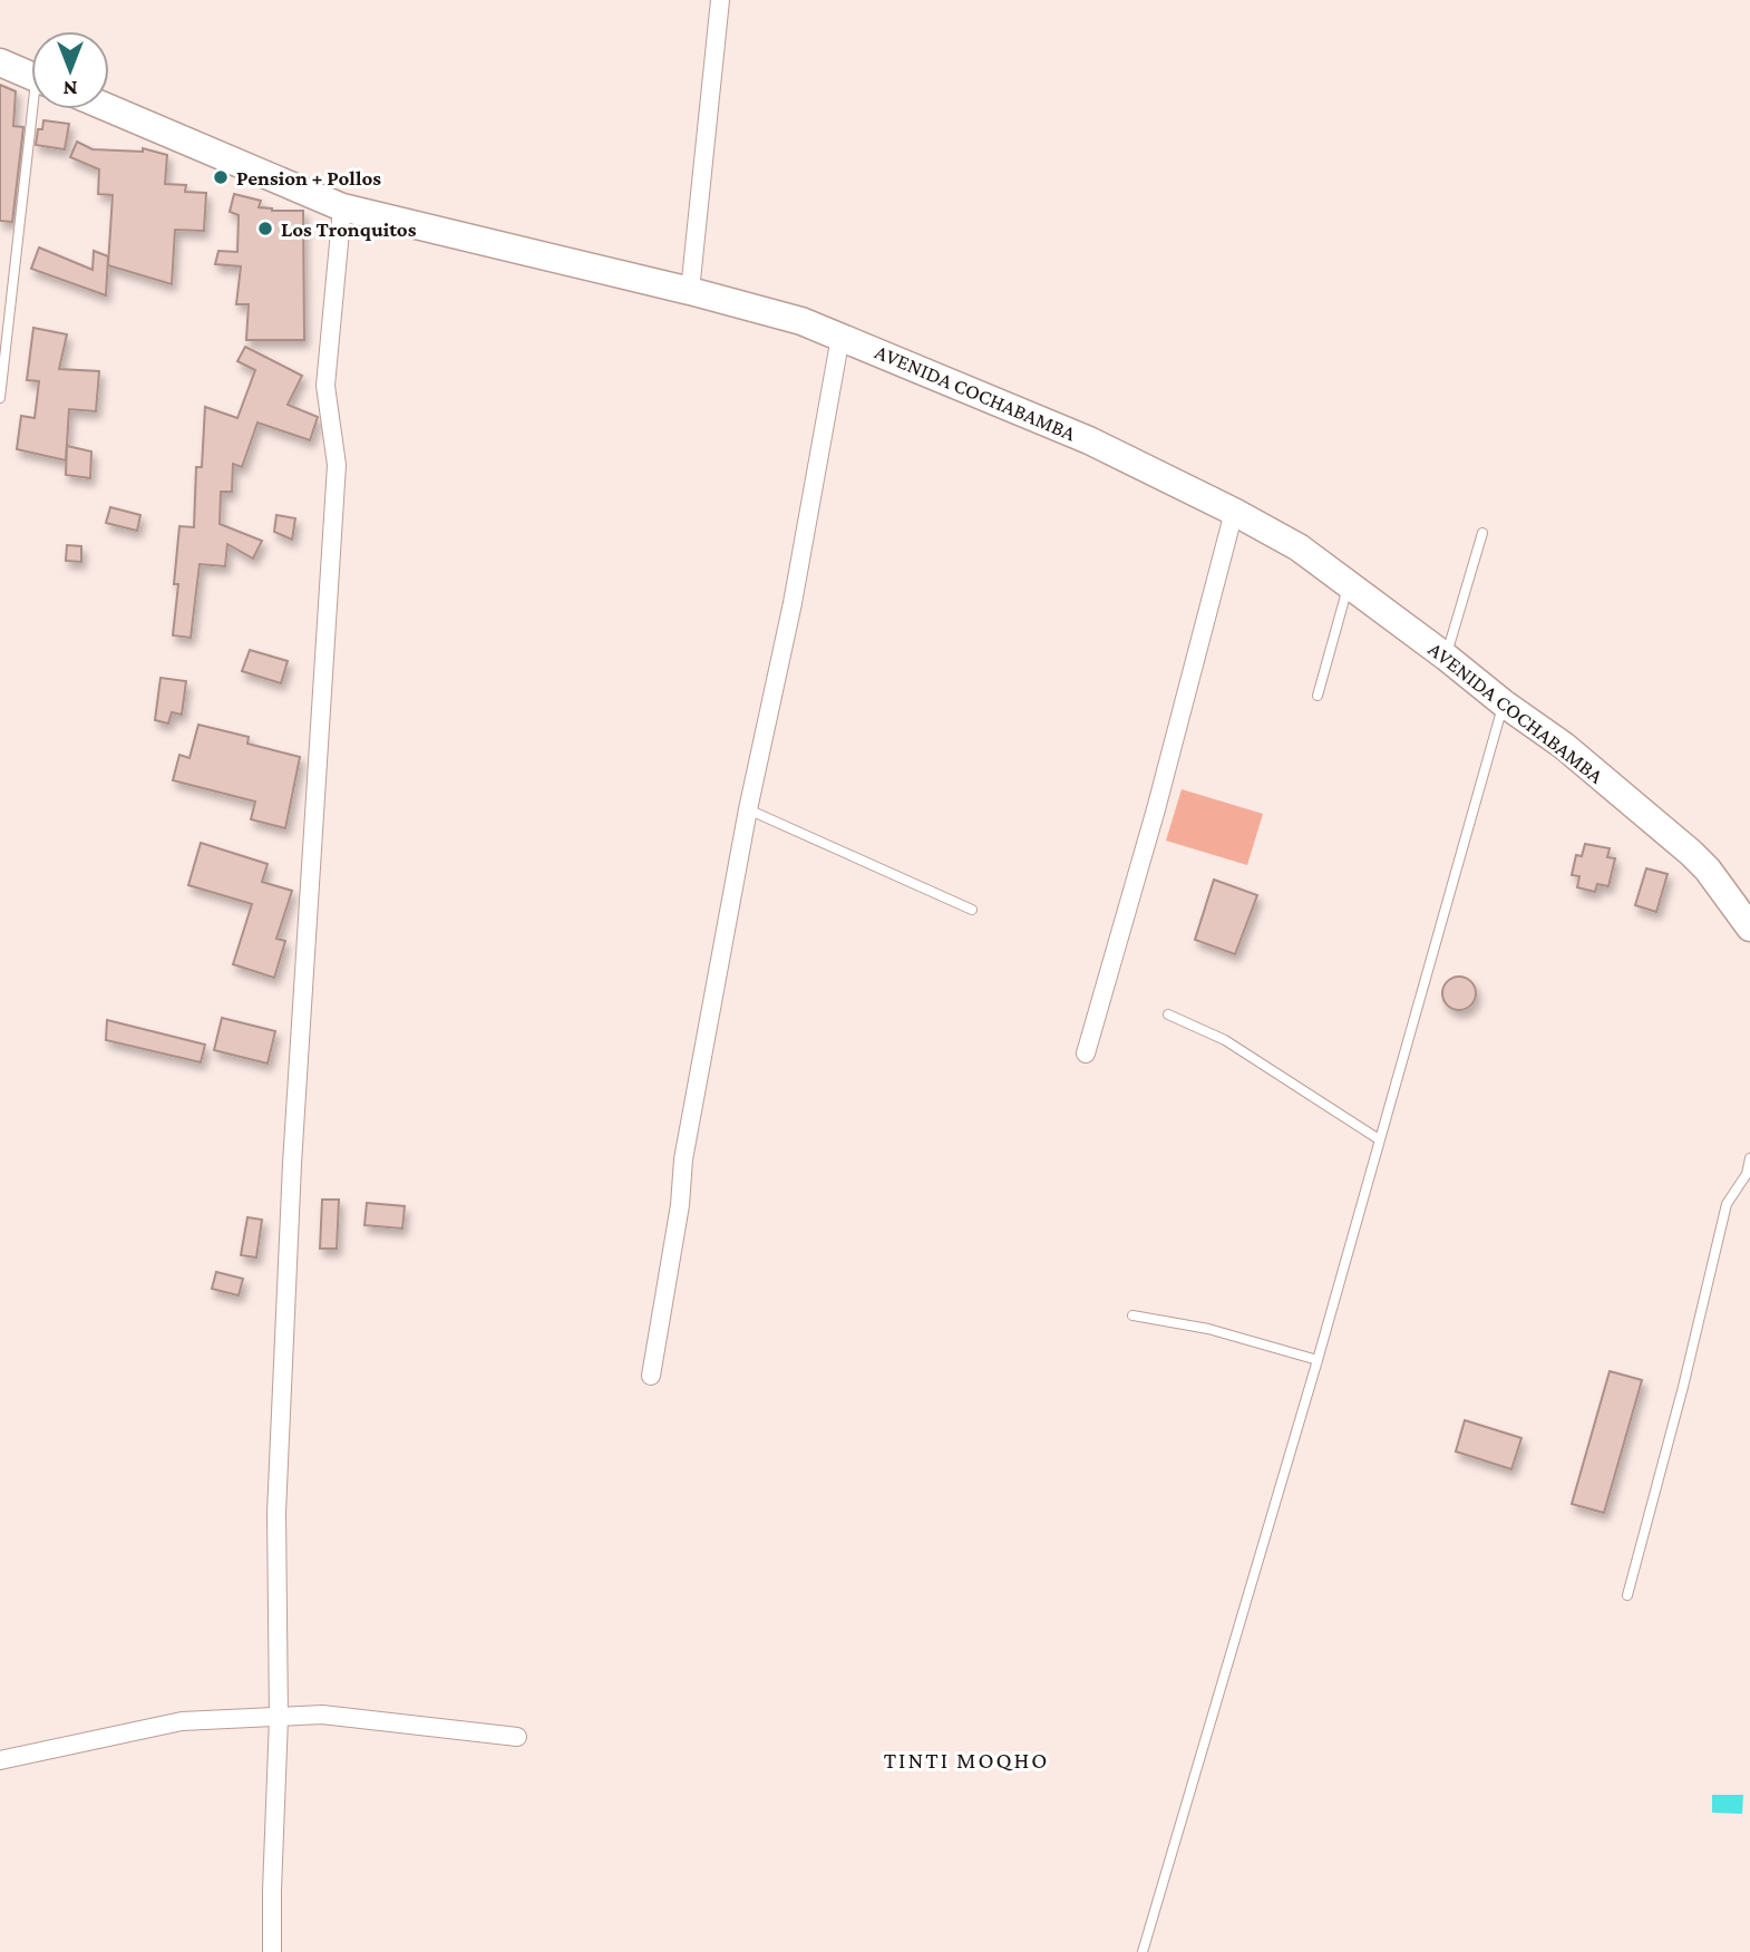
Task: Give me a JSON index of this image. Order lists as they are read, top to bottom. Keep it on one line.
{"streets":{"main road":["AVENIDA COCHABAMBA"]},"districts":["TINTI MOQHO"],"places":["Pension + Pollos","Los Tronquitos"],"north":"bottom"}
